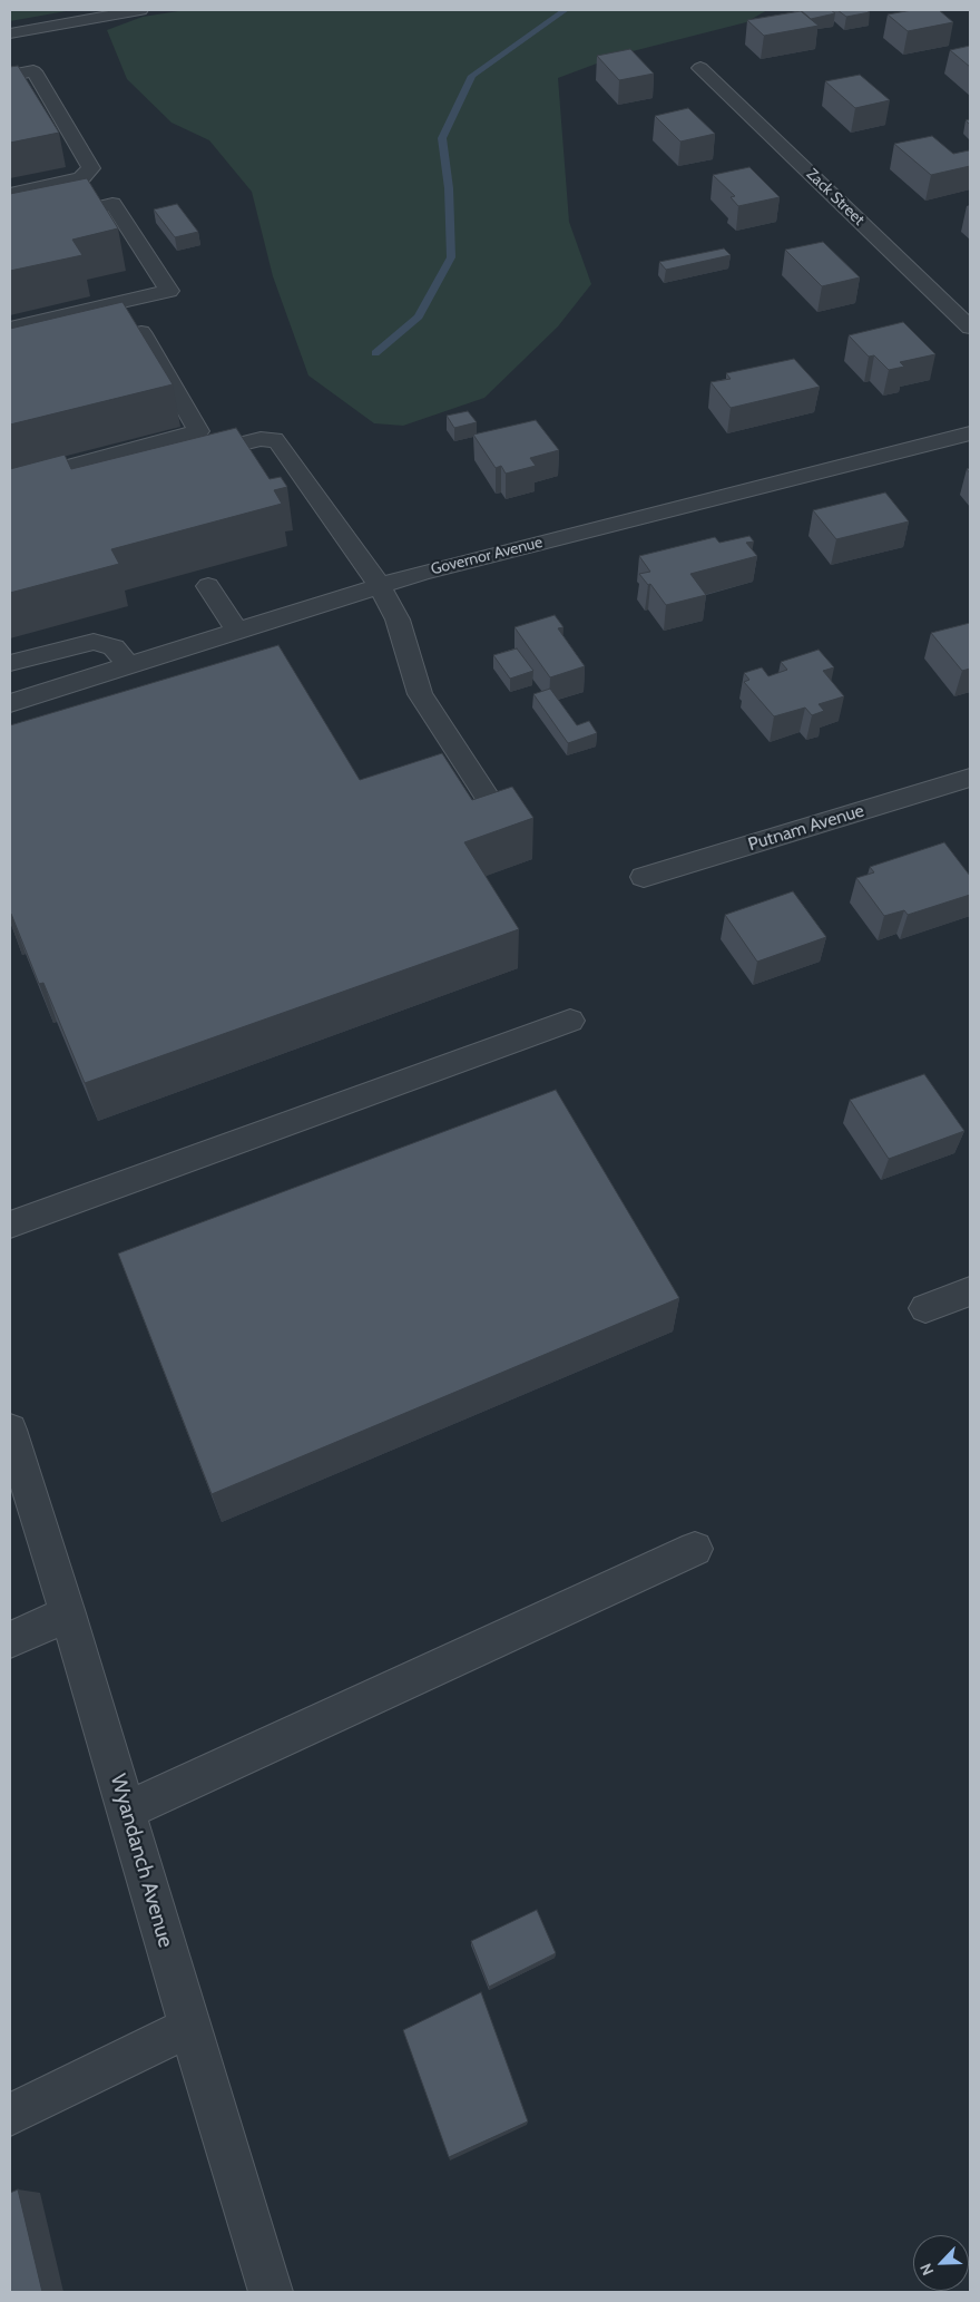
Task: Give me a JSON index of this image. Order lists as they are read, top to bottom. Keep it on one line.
{"streets":{"street":["Zack Street","Governor Avenue","Putnam Avenue","Wyandanch Avenue"]},"north":"bottom left"}
